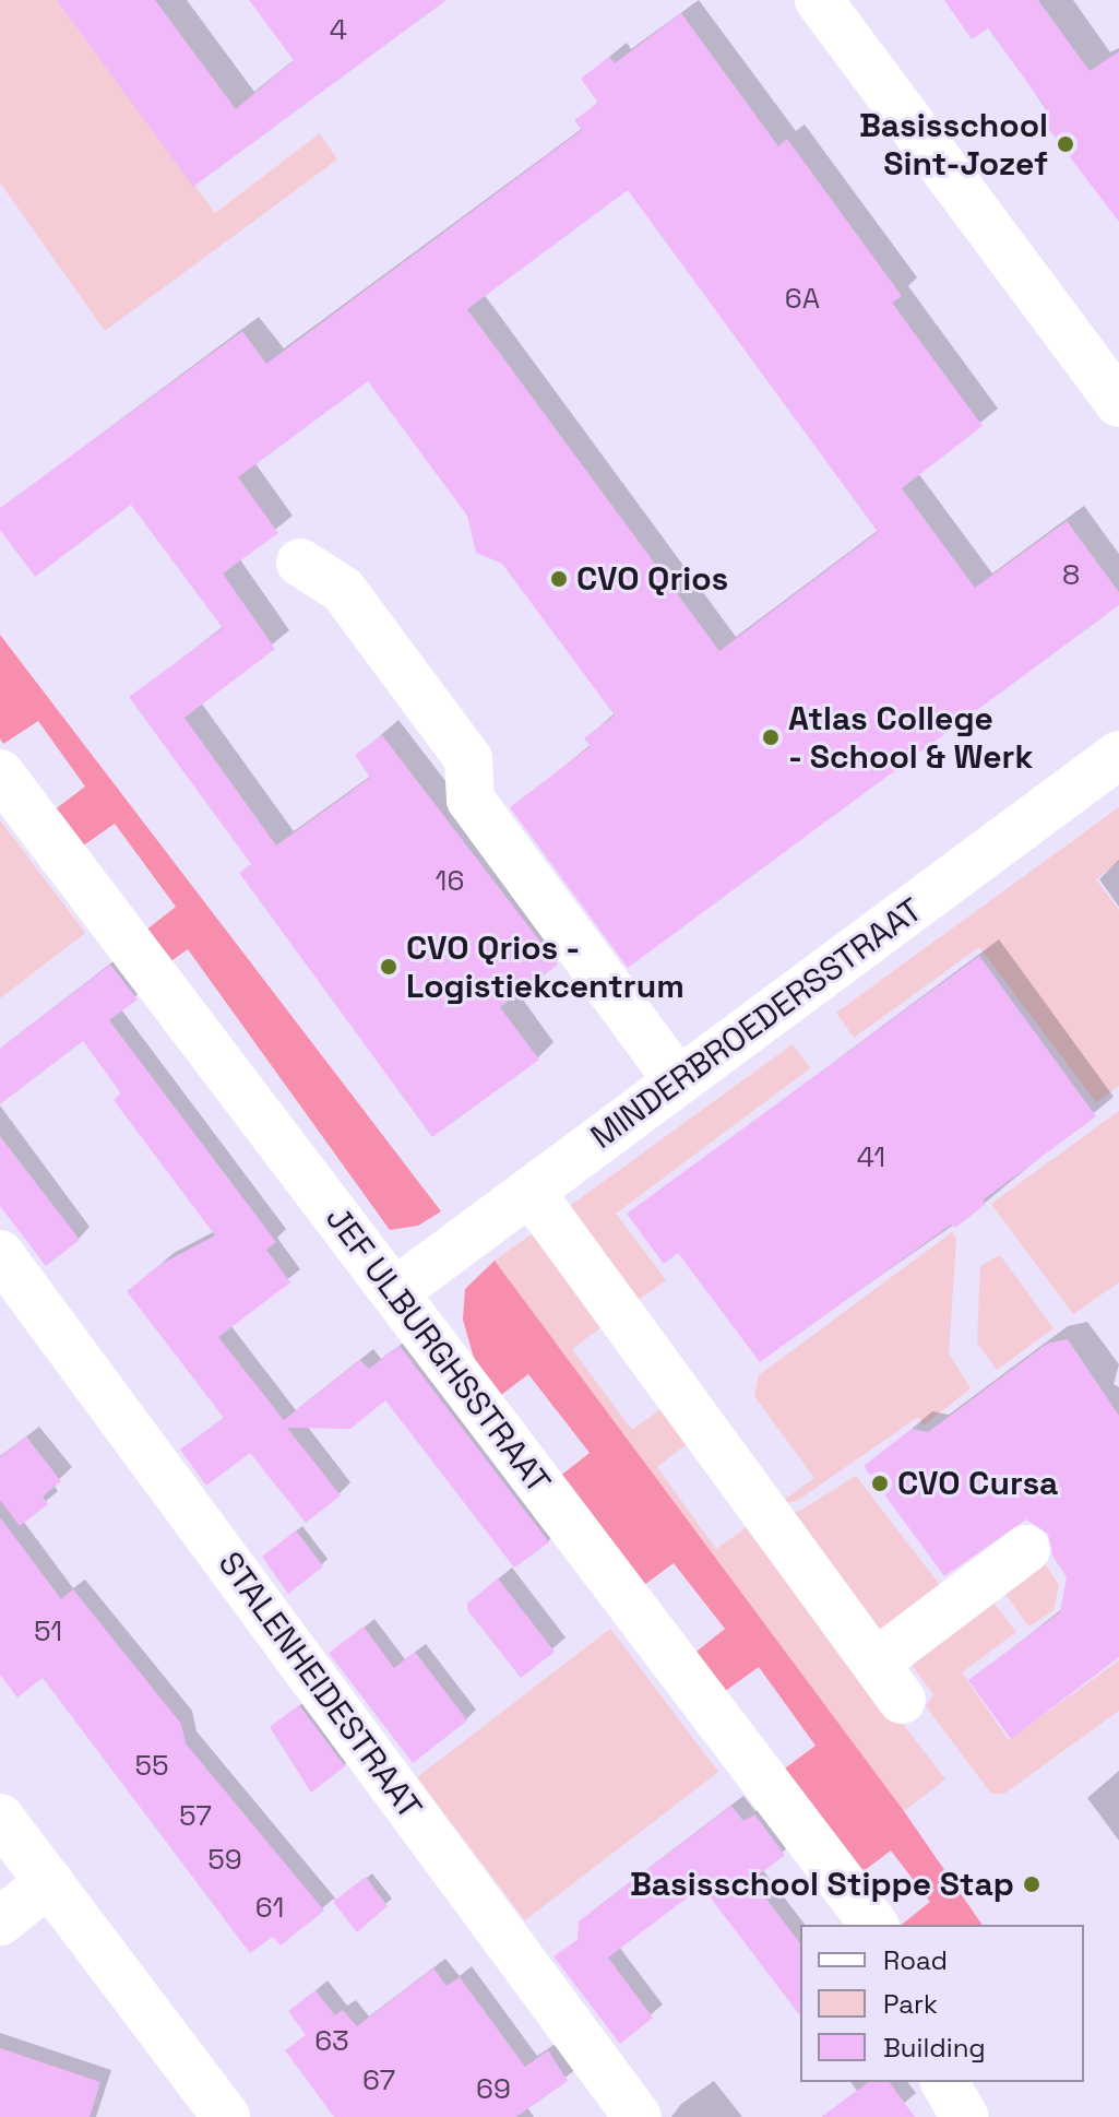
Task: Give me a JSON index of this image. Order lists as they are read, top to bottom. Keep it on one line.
{"streets":{"street":["MINDERBROEDERSSTRAAT","JEF ULBURGHSSTRAAT","STALENHEIDESTRAAT"]},"crossings":[["MINDERBROEDERSSTRAAT","JEF ULBURGHSSTRAAT"]],"places":["Basisschool Sint-Jozef","CVO Qrios","Atlas College - School & Werk","CVO Qrios - Logistiekcentrum","CVO Cursa","Basisschool Stippe Stap"],"house_numbers":["4","6A","8","16","41","51","55","57","59","61","63","67","69"],"legend":["Road","Park","Building"]}
